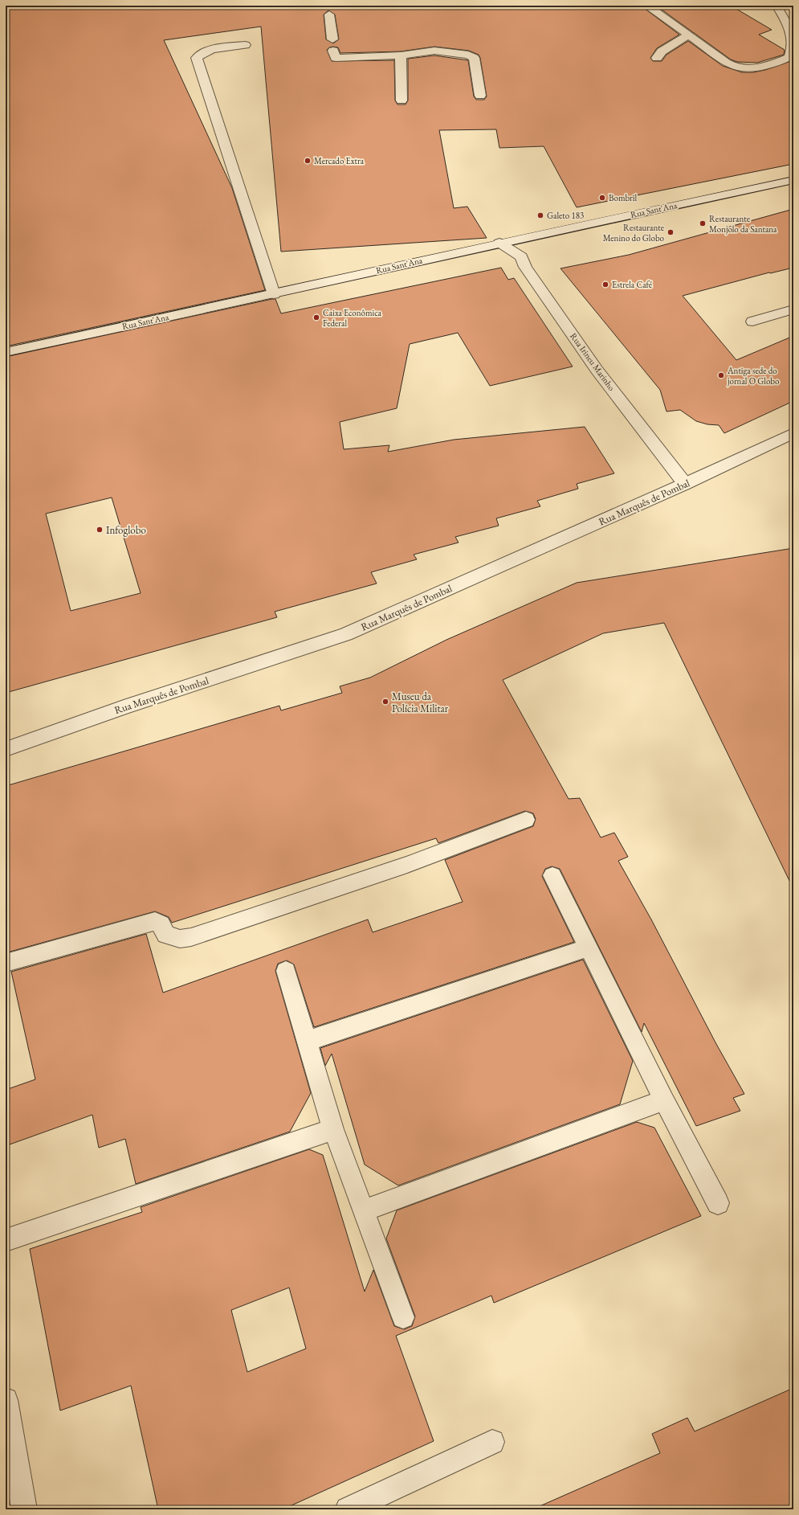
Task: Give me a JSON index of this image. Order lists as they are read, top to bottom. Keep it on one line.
{"streets":{"street":["Rua Sant'Ana","Rua Irineu Marinho","Rua Marquês de Pombal"]},"crossings":[["Rua Sant'Ana","Rua Irineu Marinho"],["Rua Irineu Marinho","Rua Marquês de Pombal"]],"places":["Mercado Extra","Bombril","Galeto 183","Restaurante Monjolo da Santana","Restaurante Menino do Globo","Estrela Café","Caixa Econômica Federal","Antiga sede do jornal O Globo","Infoglobo","Museu da Polícia Militar"]}
